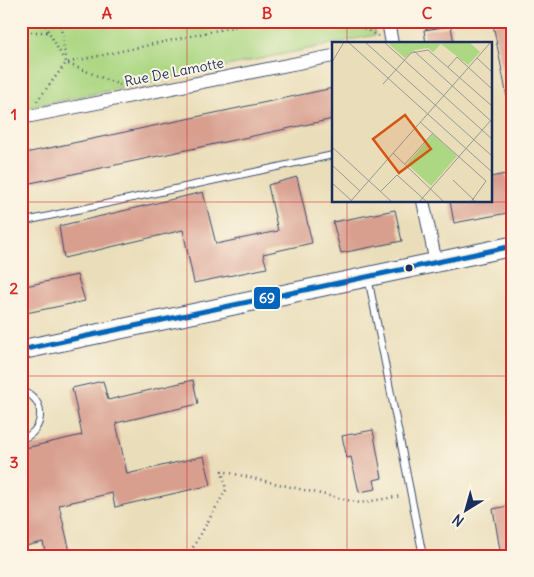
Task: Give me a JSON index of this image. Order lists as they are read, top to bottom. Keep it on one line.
{"streets":{"street":["Rue De Lamotte"]},"lines":["transit line 69"],"north":"bottom left","grid":{"columns":["A","B","C"],"rows":["1","2","3"]}}
